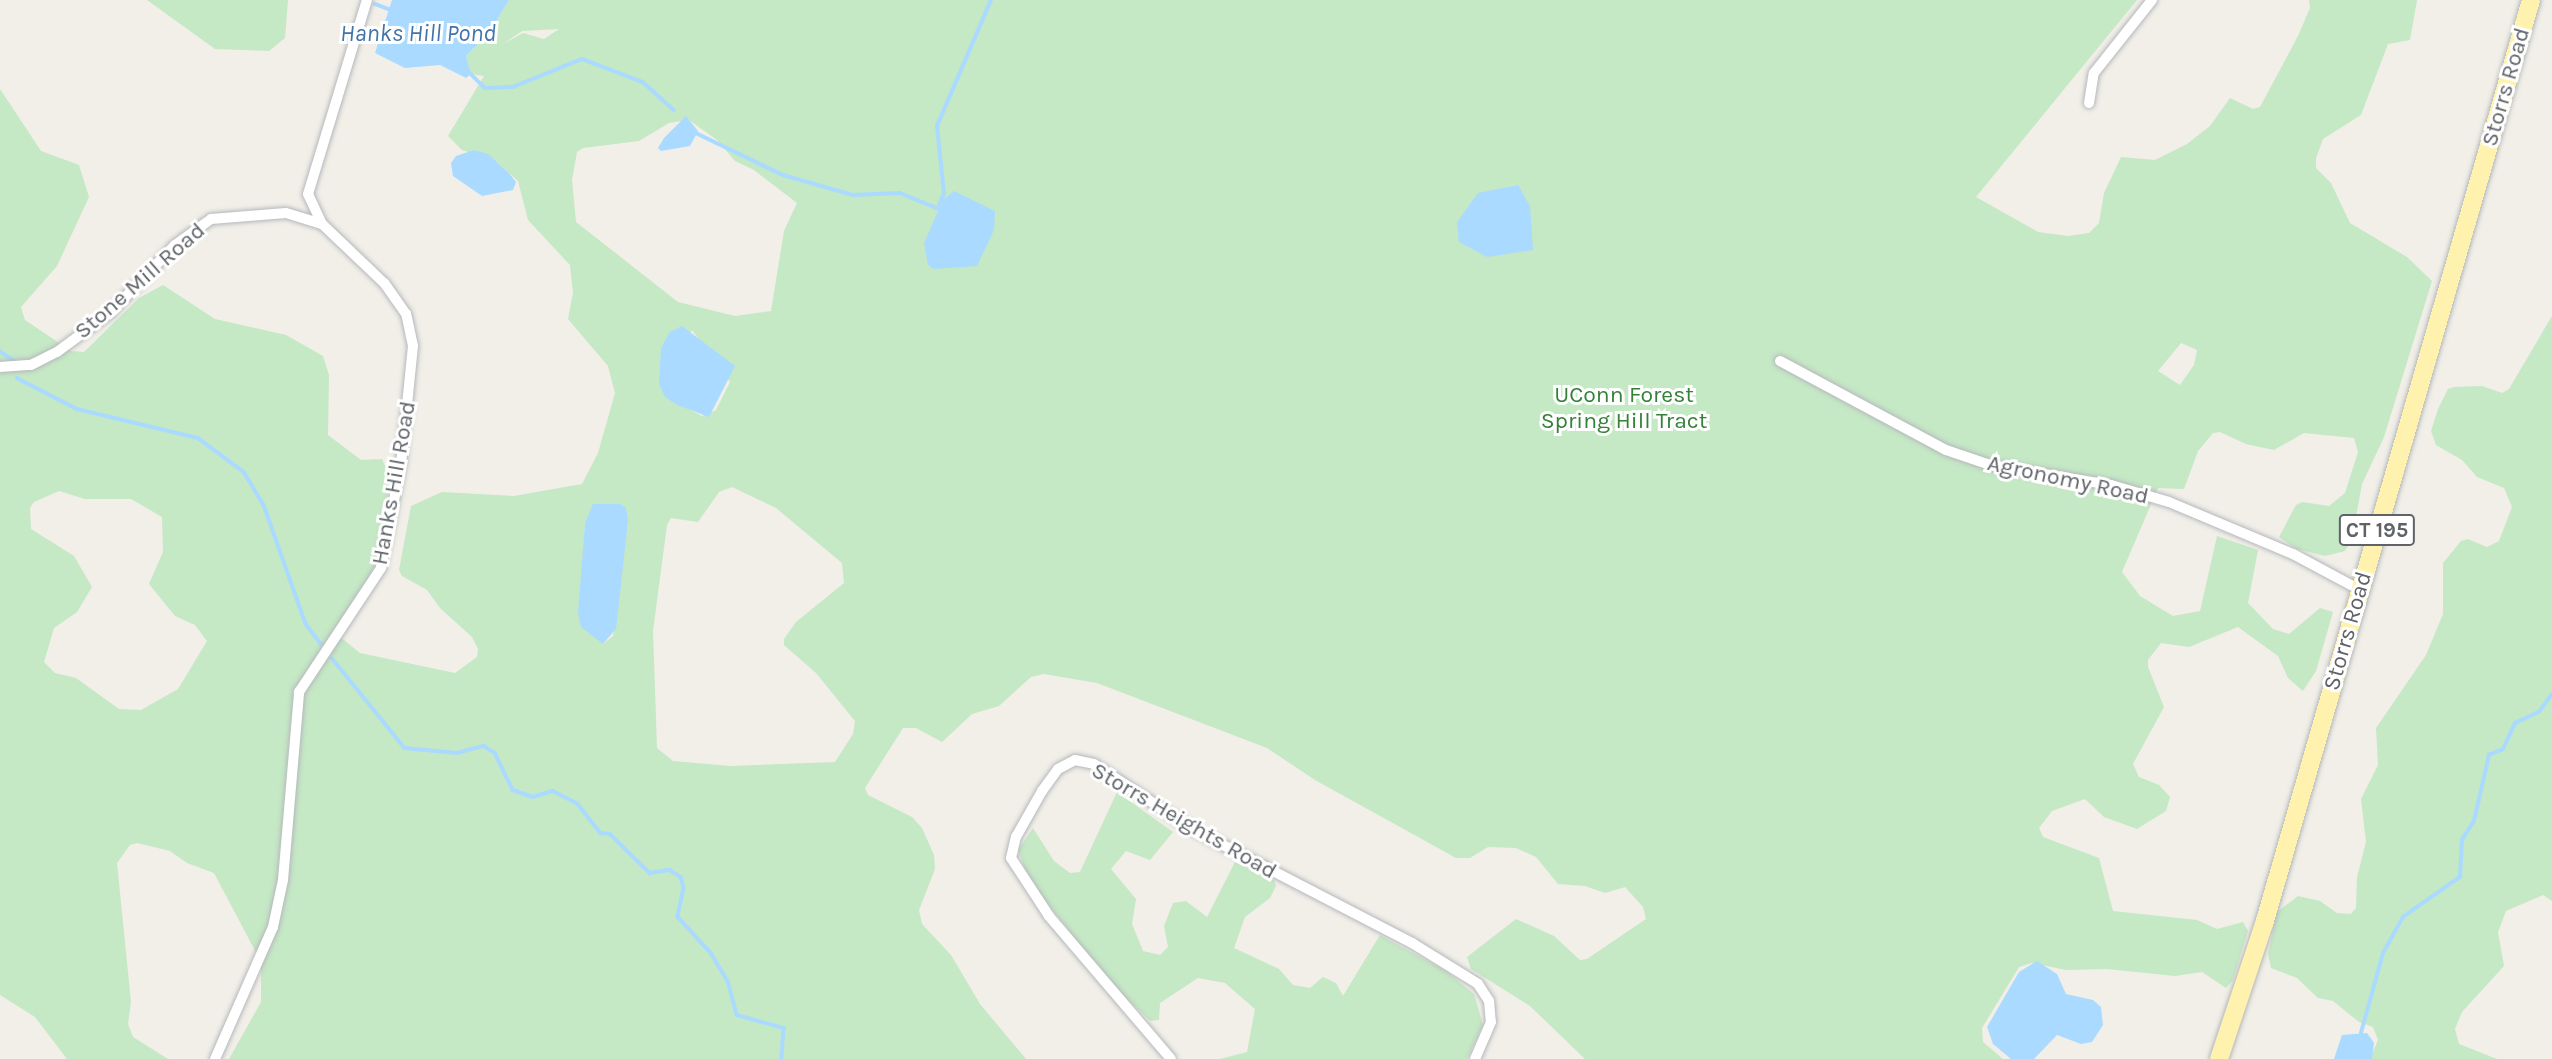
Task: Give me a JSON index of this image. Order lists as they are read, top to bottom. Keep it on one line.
{"streets":{"main road":["Storrs Road","CT 195"],"street":["Stone Mill Road","Agronomy Road","Hanks Hill Road","Storrs Heights Road"]},"crossings":[["Storrs Road","Agronomy Road"],["Stone Mill Road","Hanks Hill Road"]],"water":["Hanks Hill Pond"],"parks":["UConn Forest Spring Hill Tract"]}
